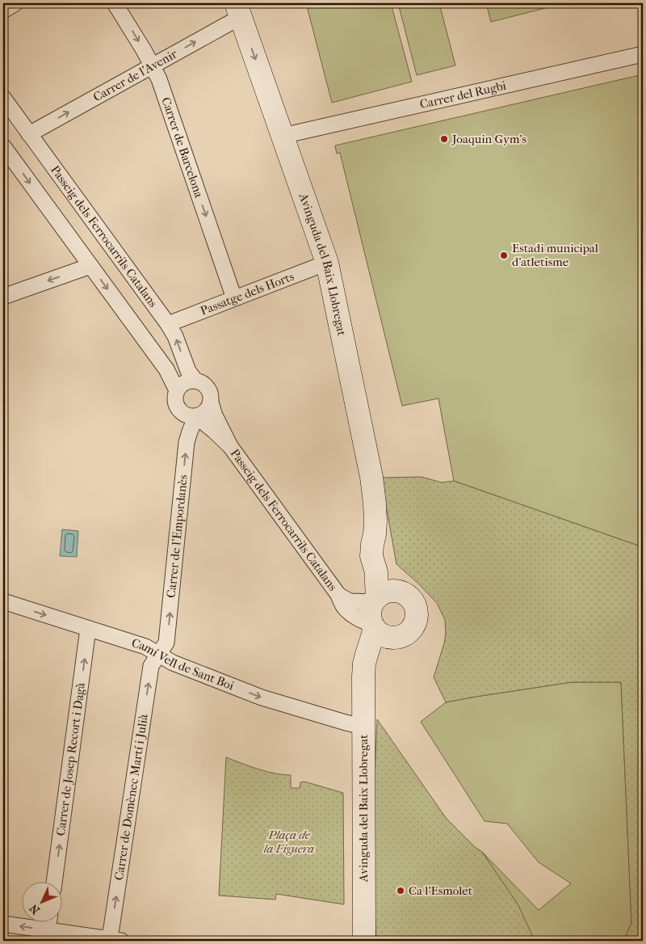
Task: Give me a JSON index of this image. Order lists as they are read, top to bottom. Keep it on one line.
{"streets":{"main road":["Avinguda del Baix Llobregat"],"street":["Carrer de l'Avenir","Carrer del Rugbi","Carrer de Barcelona","Passeig dels Ferrocarrils Catalans","Passatge dels Horts","Carrer de l'Empordanès","Camí Vell de Sant Boi","Carrer de Josep Recort i Dagà","Carrer de Domènec Martí i Julià"]},"crossings":[["Carrer de l'Avenir","Carrer de Barcelona"],["Carrer de l'Avenir","Passeig dels Ferrocarrils Catalans"],["Carrer de l'Avenir","Avinguda del Baix Llobregat"],["Carrer del Rugbi","Avinguda del Baix Llobregat"],["Carrer de Barcelona","Passatge dels Horts"],["Passeig dels Ferrocarrils Catalans","Avinguda del Baix Llobregat"],["Passeig dels Ferrocarrils Catalans","Passatge dels Horts"],["Passeig dels Ferrocarrils Catalans","Carrer de l'Empordanès"],["Avinguda del Baix Llobregat","Passatge dels Horts"],["Avinguda del Baix Llobregat","Camí Vell de Sant Boi"],["Carrer de l'Empordanès","Camí Vell de Sant Boi"],["Carrer de l'Empordanès","Carrer de Domènec Martí i Julià"],["Camí Vell de Sant Boi","Carrer de Josep Recort i Dagà"],["Camí Vell de Sant Boi","Carrer de Domènec Martí i Julià"]],"one_way":["Carrer de l'Avenir","Carrer de l'Empordanès","Camí Vell de Sant Boi","Carrer de Josep Recort i Dagà","Carrer de Domènec Martí i Julià"],"parks":["Plaça de la Figuera"],"places":["Joaquin Gym's","Estadi municipal d'atletisme","Ca l'Esmolet"],"north":"bottom left"}
